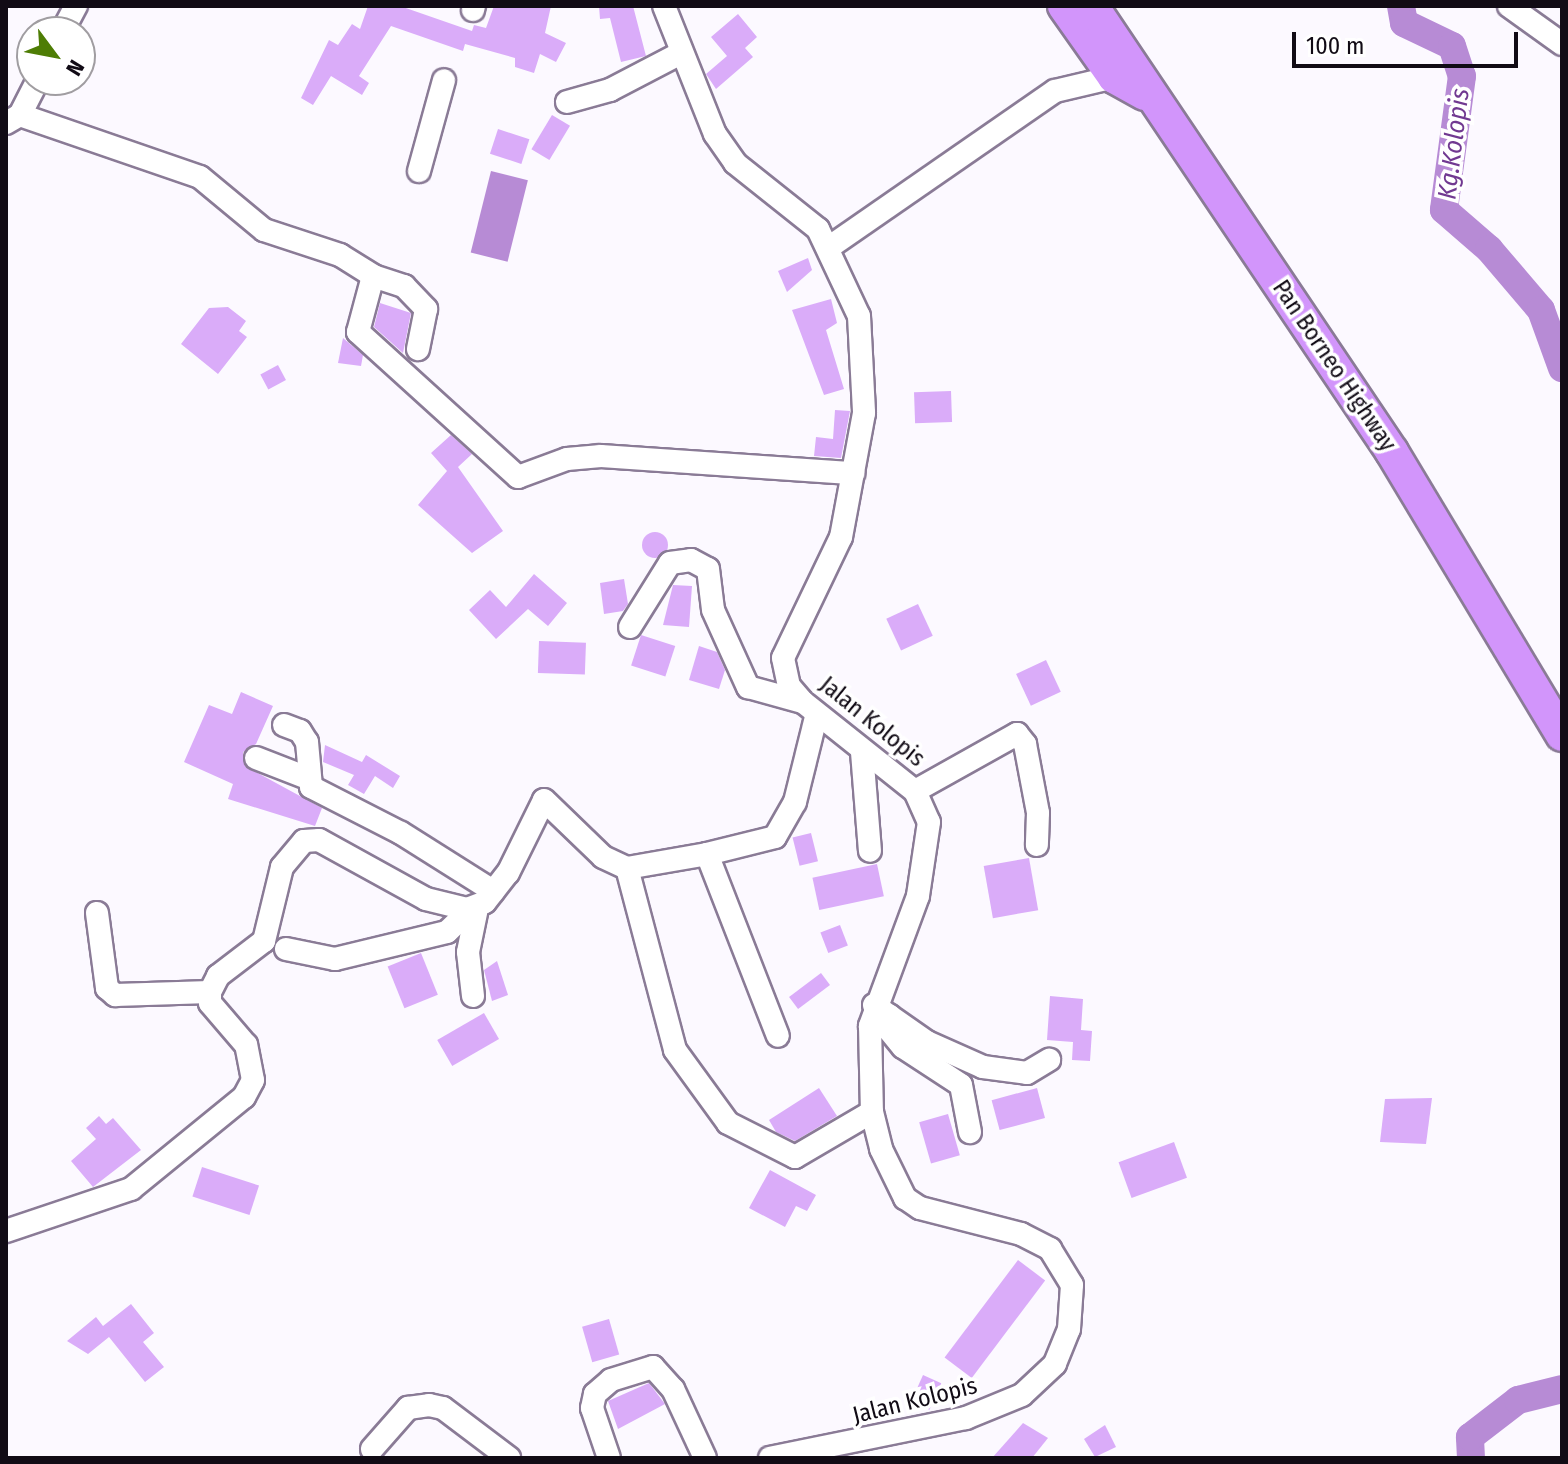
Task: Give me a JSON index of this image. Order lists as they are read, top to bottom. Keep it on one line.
{"streets":{"highway":["Pan Borneo Highway"],"street":["Jalan Kolopis"]},"water":["Kg.Kolopis"],"scale_bar":"100 m","north":"bottom right"}
